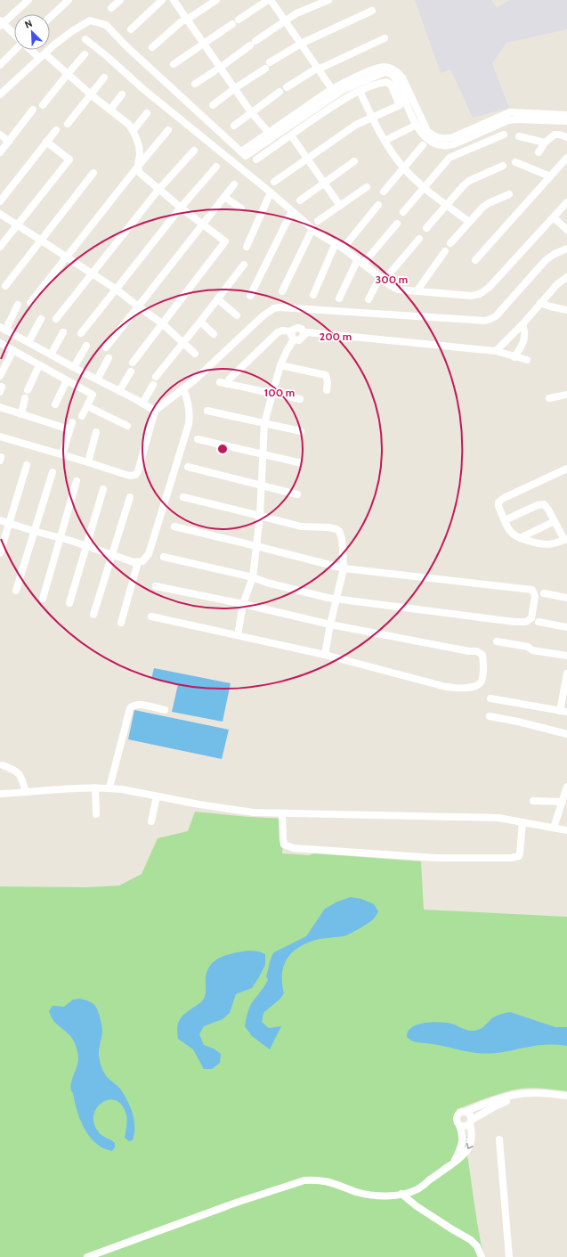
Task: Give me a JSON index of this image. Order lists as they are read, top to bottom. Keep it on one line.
{"north":"top left","rings":["300 m","200 m","100 m"]}
